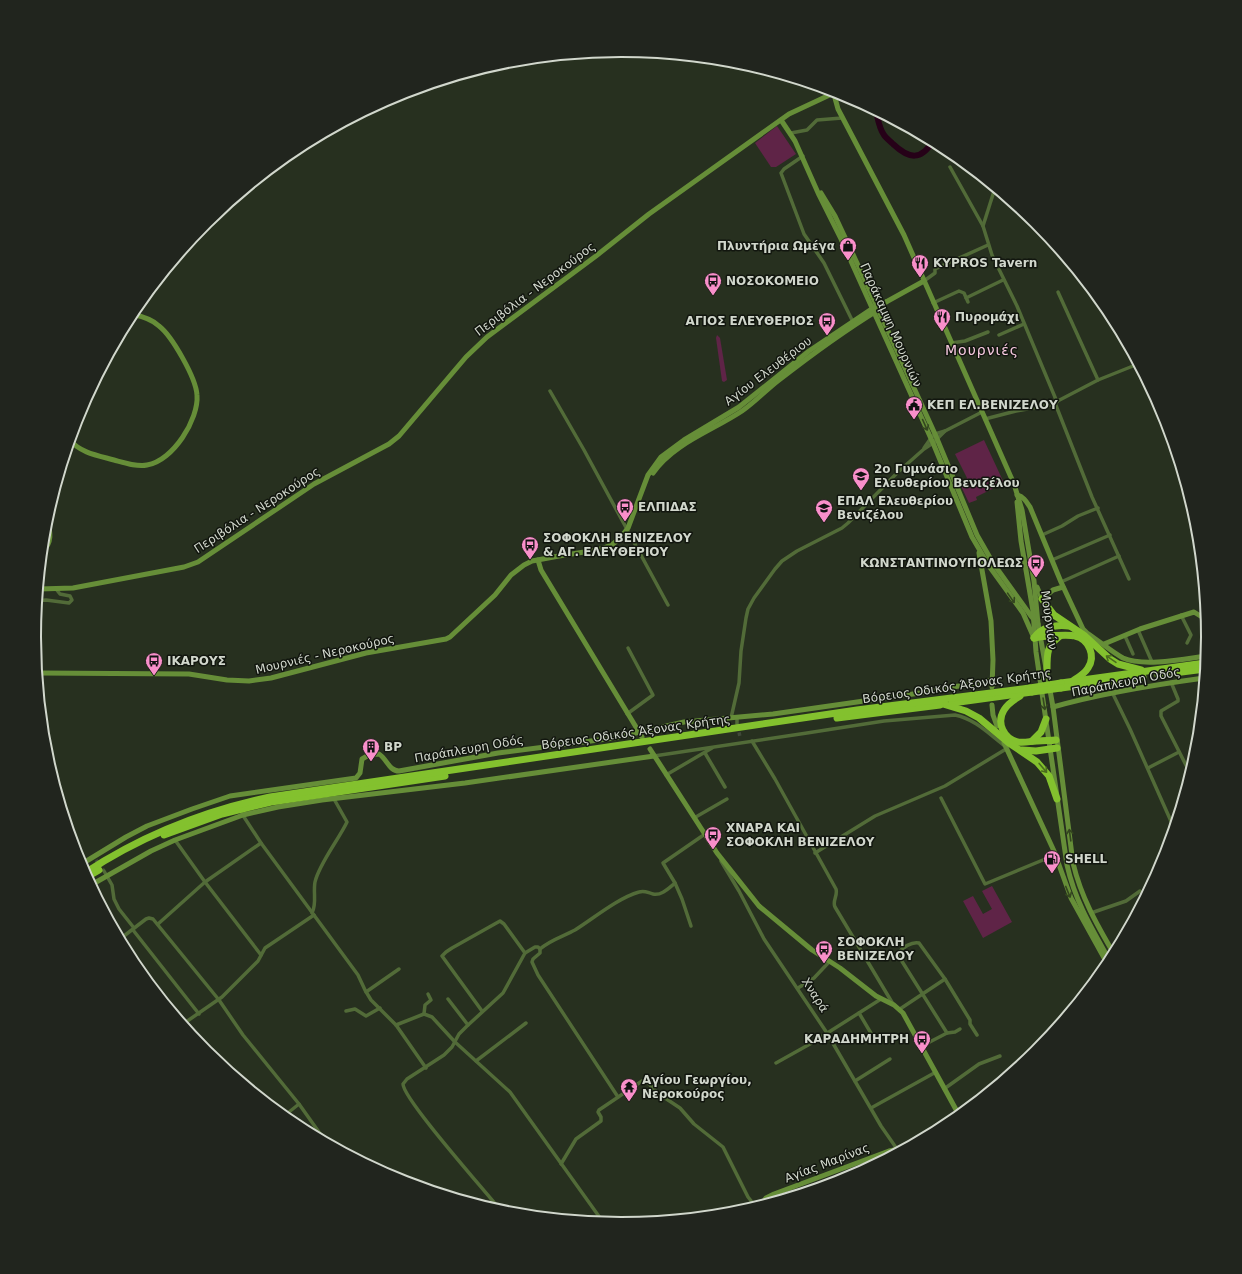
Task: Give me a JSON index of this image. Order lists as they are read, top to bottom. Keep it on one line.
{"streets":{"highway":["Βόρειος Οδικός Άξονας Κρήτης"],"main road":["Περιβόλια - Νεροκούρος","Παράκαμψη Μουρνιών","Αγίου Ελευθέριου","Μουρνιών","Μουρνιές - Νεροκούρος","Παράπλευρη Οδός","Χναρά","Αγίας Μαρίνας"]},"crossings":[["Περιβόλια - Νεροκούρος","Παράκαμψη Μουρνιών"],["Παράκαμψη Μουρνιών","Αγίου Ελευθέριου"],["Παράκαμψη Μουρνιών","Μουρνιών"],["Αγίου Ελευθέριου","Μουρνιές - Νεροκούρος"],["Μουρνιών","Παράπλευρη Οδός"]],"districts":["Μουρνιές"],"places":{"shop":["Πλυντήρια Ωμέγα"],"restaurant":["KYPROS Tavern","Πυρομάχι"],"bus stop":["ΝΟΣΟΚΟΜΕΙΟ","ΑΓΙΟΣ ΕΛΕΥΘΕΡΙΟΣ","ΕΛΠΙΔΑΣ","ΣΟΦΟΚΛΗ ΒΕΝΙΖΕΛΟΥ & ΑΓ. ΕΛΕΥΘΕΡΙΟΥ","ΚΩΝΣΤΑΝΤΙΝΟΥΠΟΛΕΩΣ","ΙΚΑΡΟΥΣ","ΧΝΑΡΑ ΚΑΙ ΣΟΦΟΚΛΗ ΒΕΝΙΖΕΛΟΥ","ΣΟΦΟΚΛΗ ΒΕΝΙΖΕΛΟΥ","ΚΑΡΑΔΗΜΗΤΡΗ"],"public building":["ΚΕΠ ΕΛ.ΒΕΝΙΖΕΛΟΥ"],"school or university":["2ο Γυμνάσιο Ελευθερίου Βενιζέλου","ΕΠΑΛ Ελευθερίου Βενιζέλου"],"building":["BP"],"fuel station":["SHELL"],"temple":["Αγίου Γεωργίου, Νεροκούρος"]}}
